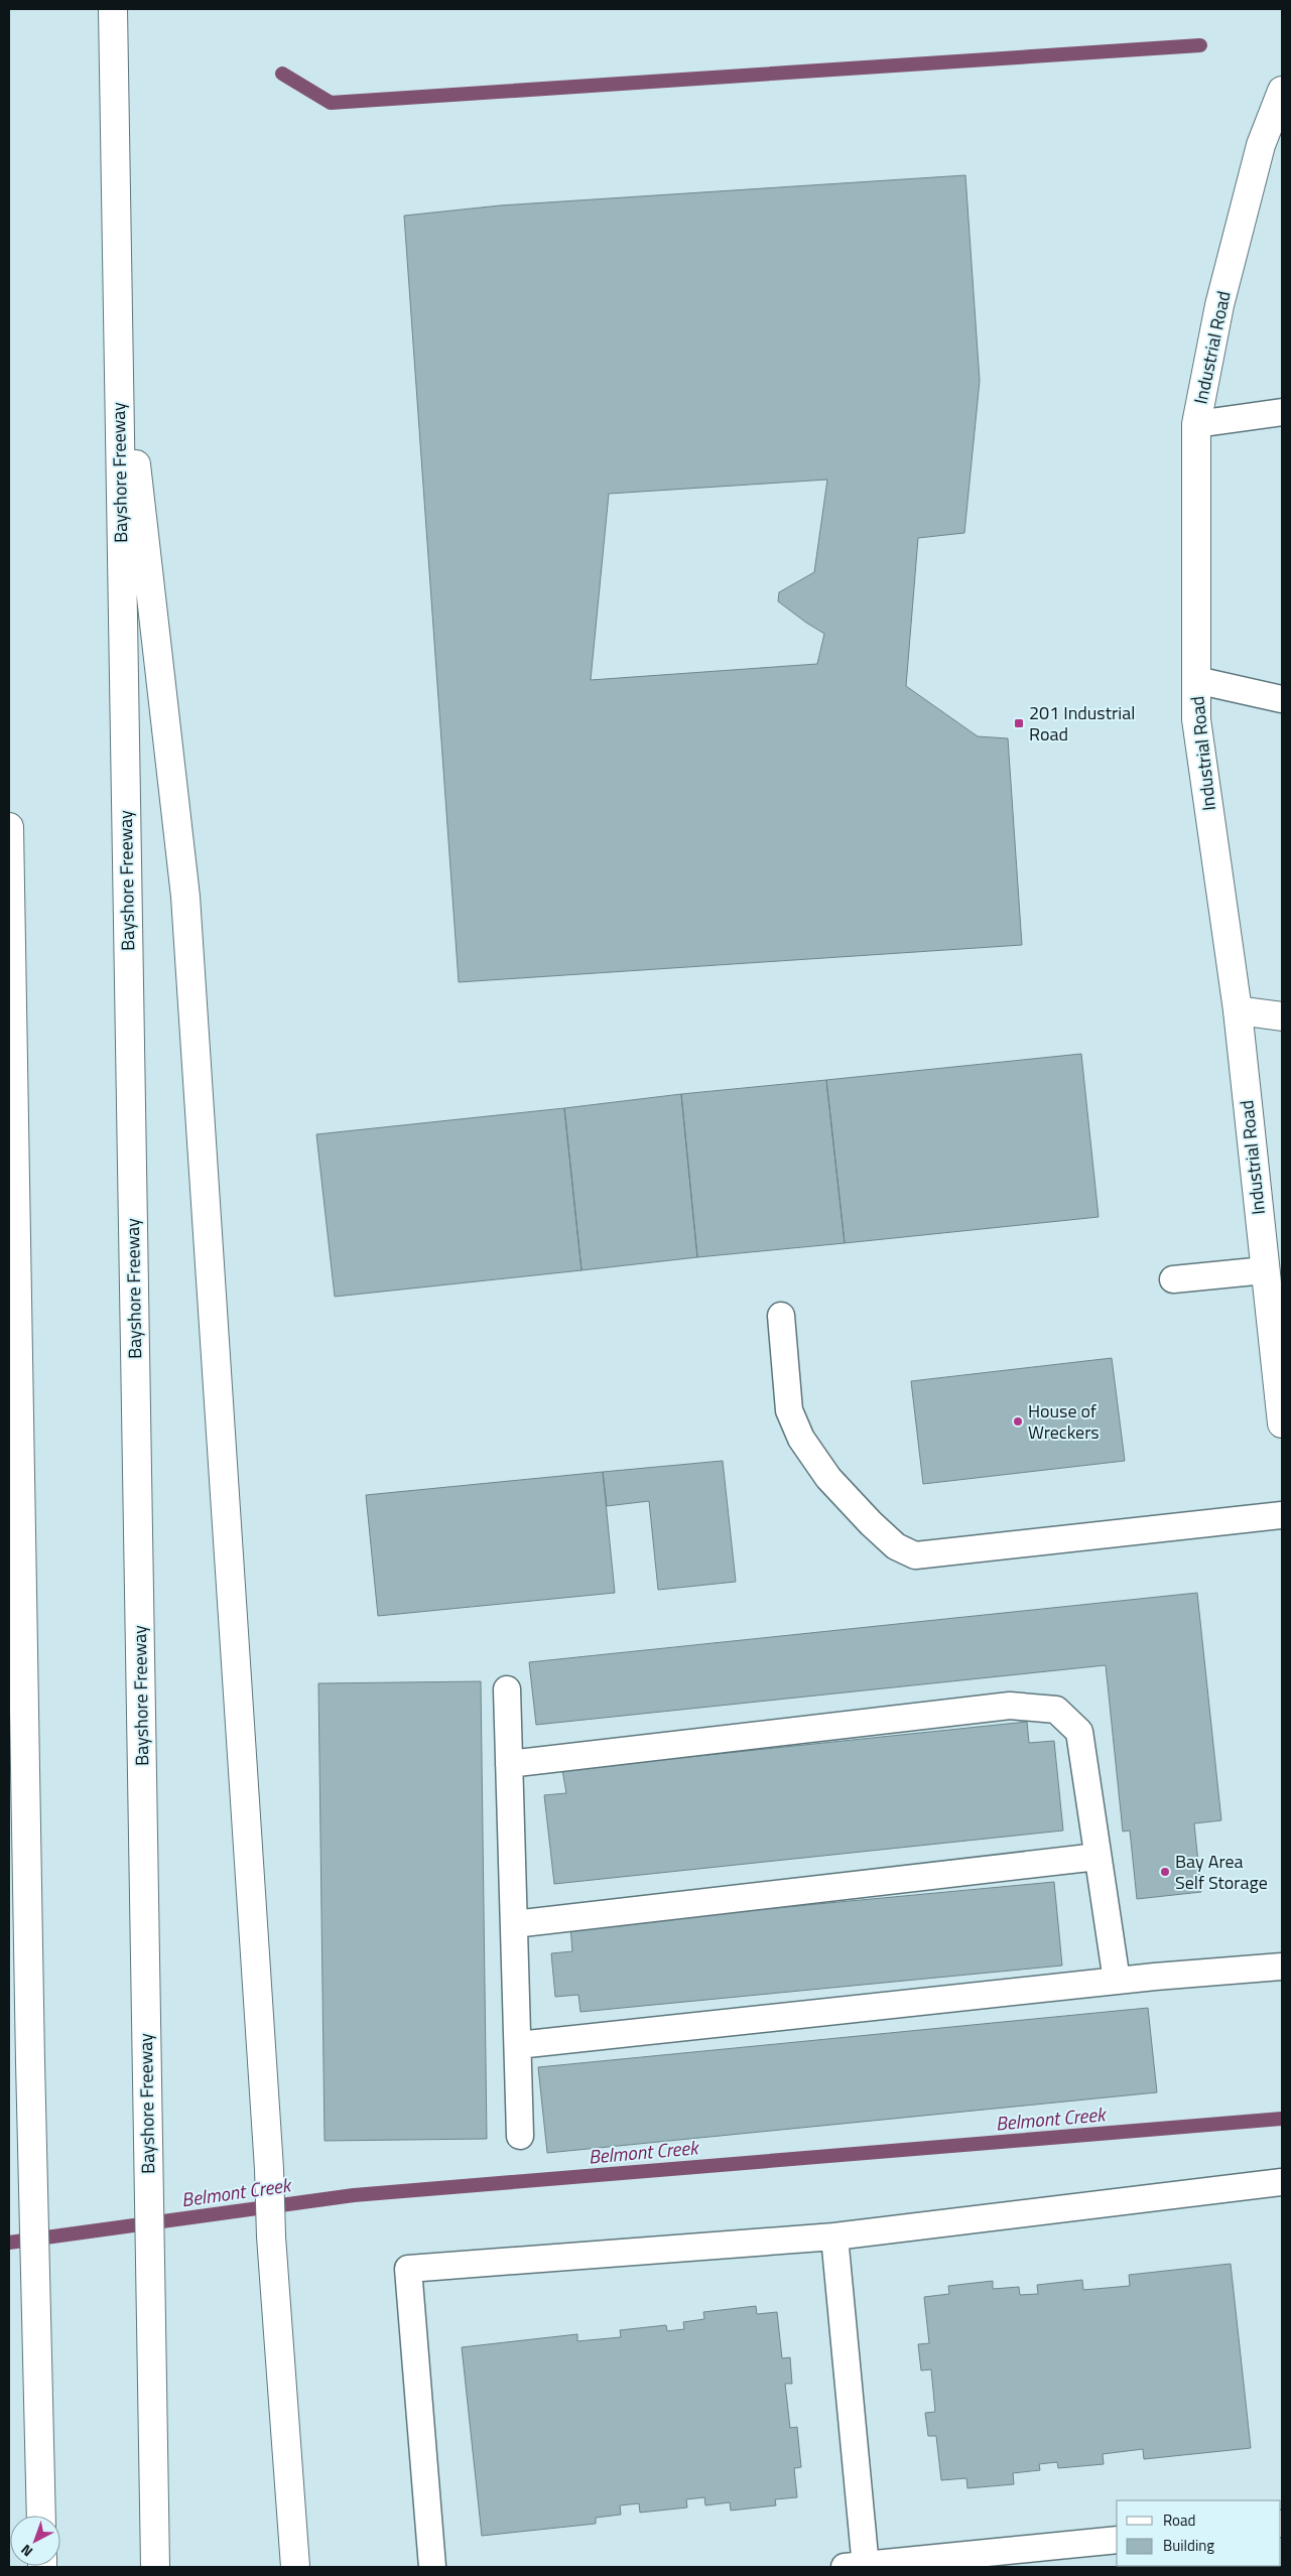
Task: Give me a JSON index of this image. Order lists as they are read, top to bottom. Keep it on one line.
{"streets":{"main road":["Industrial Road","Bayshore Freeway"]},"water":["Belmont Creek"],"places":{"transit":["201 Industrial Road"],"other":["House of Wreckers","Bay Area Self Storage"]},"legend":["Road","Building"],"north":"bottom left"}
